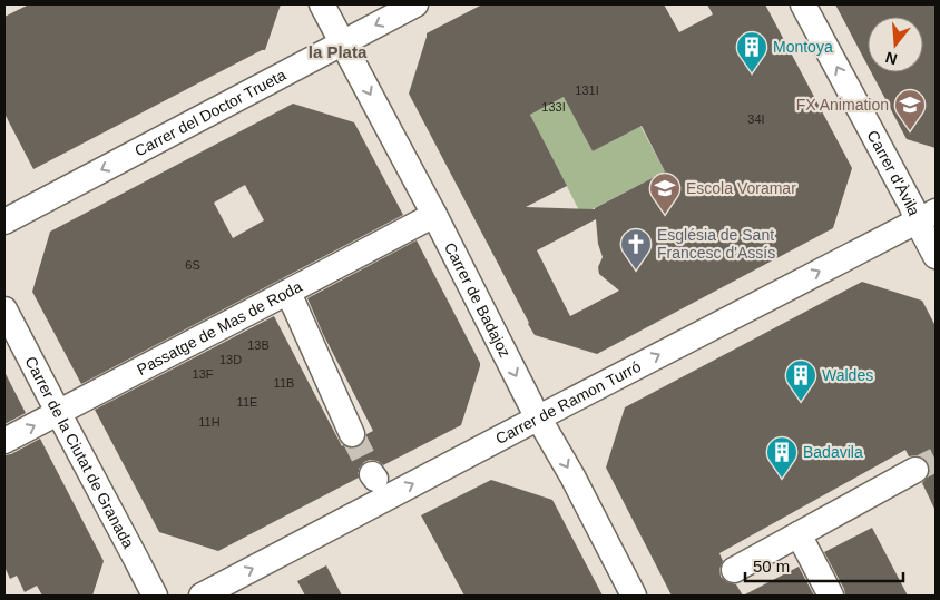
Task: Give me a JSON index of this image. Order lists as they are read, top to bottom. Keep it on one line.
{"streets":{"street":["Carrer del Doctor Trueta","Carrer d'Àvila","Carrer de Badajoz","Passatge de Mas de Roda","Carrer de Ramon Turró","Carrer de la Ciutat de Granada"]},"crossings":[["Carrer del Doctor Trueta","Carrer de Badajoz"],["Carrer d'Àvila","Carrer de Ramon Turró"],["Carrer de Badajoz","Passatge de Mas de Roda"],["Carrer de Badajoz","Carrer de Ramon Turró"],["Passatge de Mas de Roda","Carrer de la Ciutat de Granada"]],"one_way":["Carrer del Doctor Trueta","Carrer d'Àvila","Carrer de Badajoz","Carrer de Ramon Turró"],"districts":["la Plata"],"places":{"building":["Montoya","Waldes","Badavila"],"school or university":["FX Animation","Escola Voramar"],"church":["Església de Sant Francesc d'Assís"]},"house_numbers":["131I","133I","34I","6S","13B","13D","13F","11B","11E","11H"],"scale_bar":"50 m","north":"bottom"}
